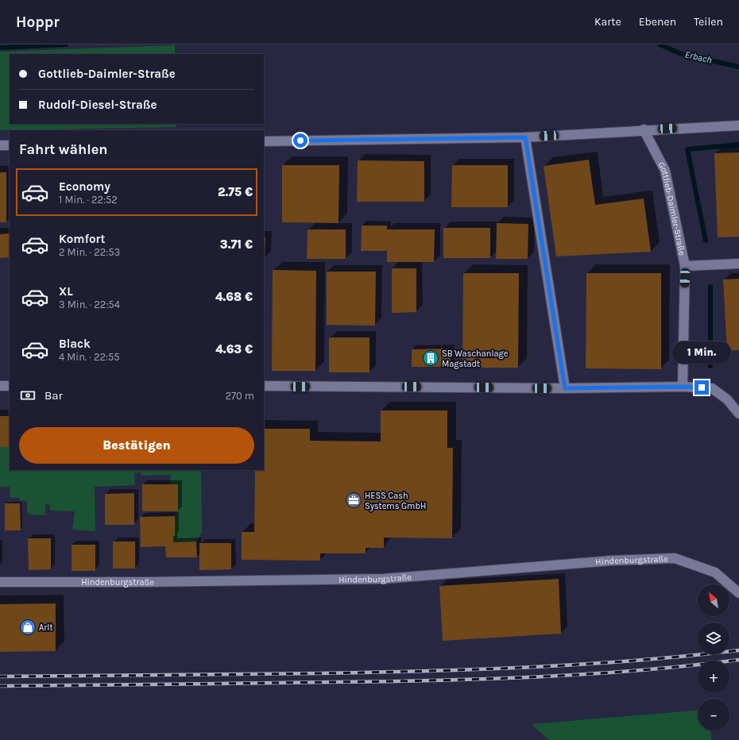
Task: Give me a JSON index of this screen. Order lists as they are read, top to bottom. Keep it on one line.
{"streets":{"street":["Gottlieb-Daimler-Straße","Hindenburgstraße"]},"water":["Erbach"],"places":{"building":["SB Waschanlage Magstadt"],"office":["HESS Cash Systems GmbH"],"shop":["Arlt"]},"north":"top left","page":{"header":"Hoppr","nav":["Karte","Ebenen","Teilen"],"banner":["Gottlieb-Daimler-Straße","Rudolf-Diesel-Straße"],"heading":"Fahrt wählen","list":[{"name":"Economy","note":"1 Min. · 22:52","value":"2.75 €"},{"name":"Komfort","note":"2 Min. · 22:53","value":"3.71 €"},{"name":"XL","note":"3 Min. · 22:54","value":"4.68 €"},{"name":"Black","note":"4 Min. · 22:55","value":"4.63 €"}],"bubble":"1 Min.","pay":["Bar","270 m"],"buttons":"Bestätigen","map_buttons":["+","−"]}}
